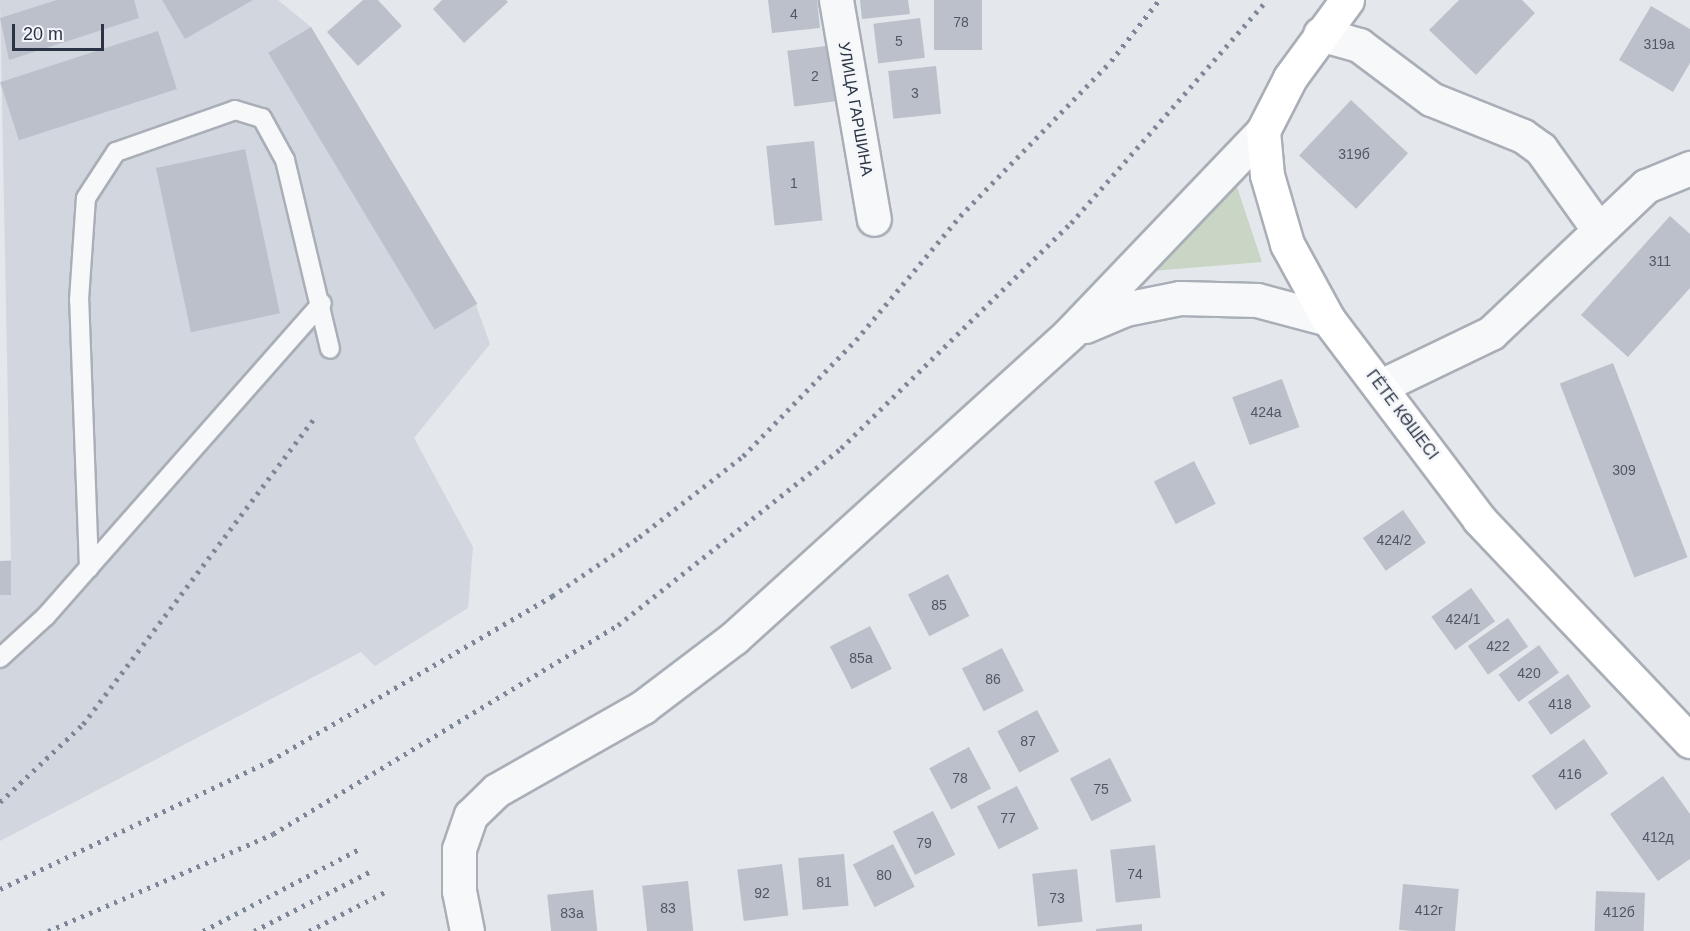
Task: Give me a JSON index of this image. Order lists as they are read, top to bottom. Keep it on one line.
{"streets":{"main road":["ГЁТЕ КӨШЕСІ"],"street":["УЛИЦА ГАРШИНА"]},"house_numbers":["4","78","5","319а","2","3","319б","1","311","424а","309","424/2","85","424/1","422","85а","420","86","418","87","416","78","75","77","412д","79","74","80","81","92","73","83","412г","412б","83а"],"scale_bar":"20 m"}
